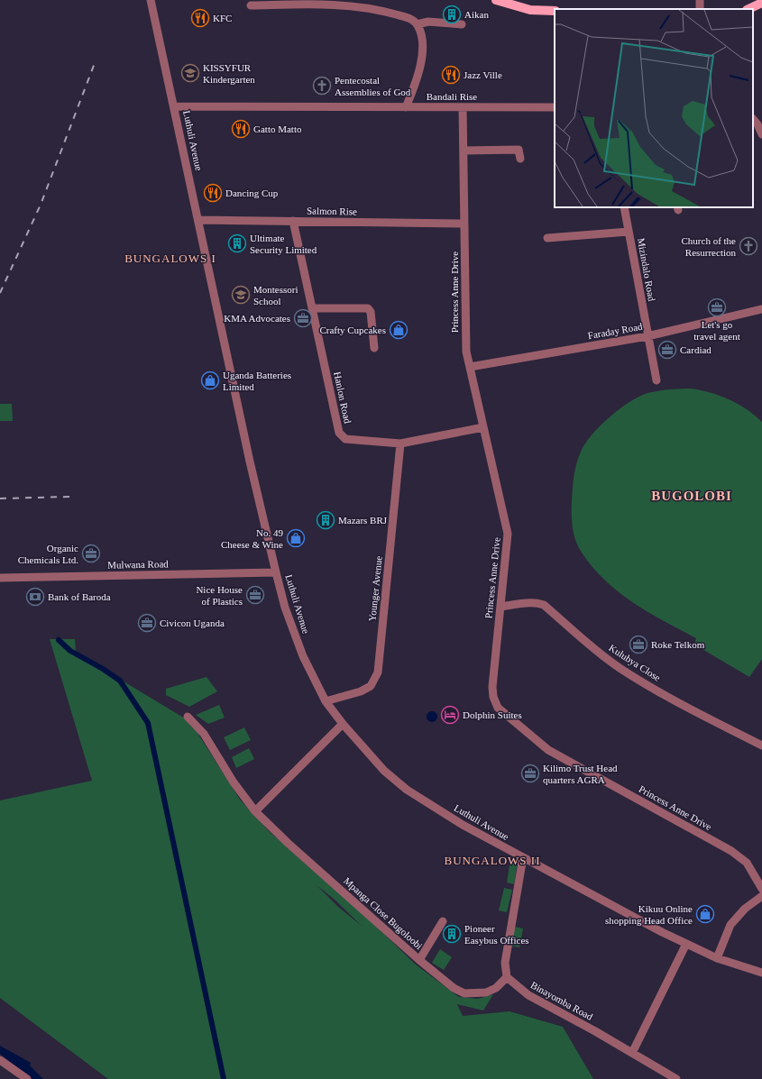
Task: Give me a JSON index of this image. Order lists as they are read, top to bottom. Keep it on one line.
{"streets":{"street":["Bandali Rise","Luthuli Avenue","Salmon Rise","Mizindalo Road","Princess Anne Drive","Faraday Road","Hanlon Road","Mulwana Road","Younger Avenue","Kulubya Close","Mpanga Close Bugoloobi","Binayomba Road"]},"crossings":[["Bandali Rise","Luthuli Avenue"],["Bandali Rise","Princess Anne Drive"],["Luthuli Avenue","Salmon Rise"],["Luthuli Avenue","Mulwana Road"],["Luthuli Avenue","Younger Avenue"],["Salmon Rise","Princess Anne Drive"],["Salmon Rise","Hanlon Road"],["Mizindalo Road","Faraday Road"],["Princess Anne Drive","Faraday Road"],["Princess Anne Drive","Hanlon Road"],["Princess Anne Drive","Kulubya Close"],["Hanlon Road","Younger Avenue"],["Mpanga Close Bugoloobi","Binayomba Road"]],"districts":["BUNGALOWS I","BUGOLOBI","BUNGALOWS II"],"places":{"building":["Aikan","Ultimate Security Limited","Mazars BRJ","Pioneer Easybus Offices"],"restaurant":["KFC","Jazz Ville","Gatto Matto","Dancing Cup"],"school or university":["KISSYFUR Kindergarten","Montessori School"],"church":["Pentecostal Assemblies of God","Church of the Resurrection"],"office":["Let's go travel agent","KMA Advocates","Cardiad","Organic Chemicals Ltd.","Nice House of Plastics","Civicon Uganda","Roke Telkom","Kilimo Trust Head quarters AGRA"],"shop":["Crafty Cupcakes","Uganda Batteries Limited","No. 49 Cheese & Wine","Kikuu Online shopping Head Office"],"bank":["Bank of Baroda"],"hotel":["Dolphin Suites"]}}
